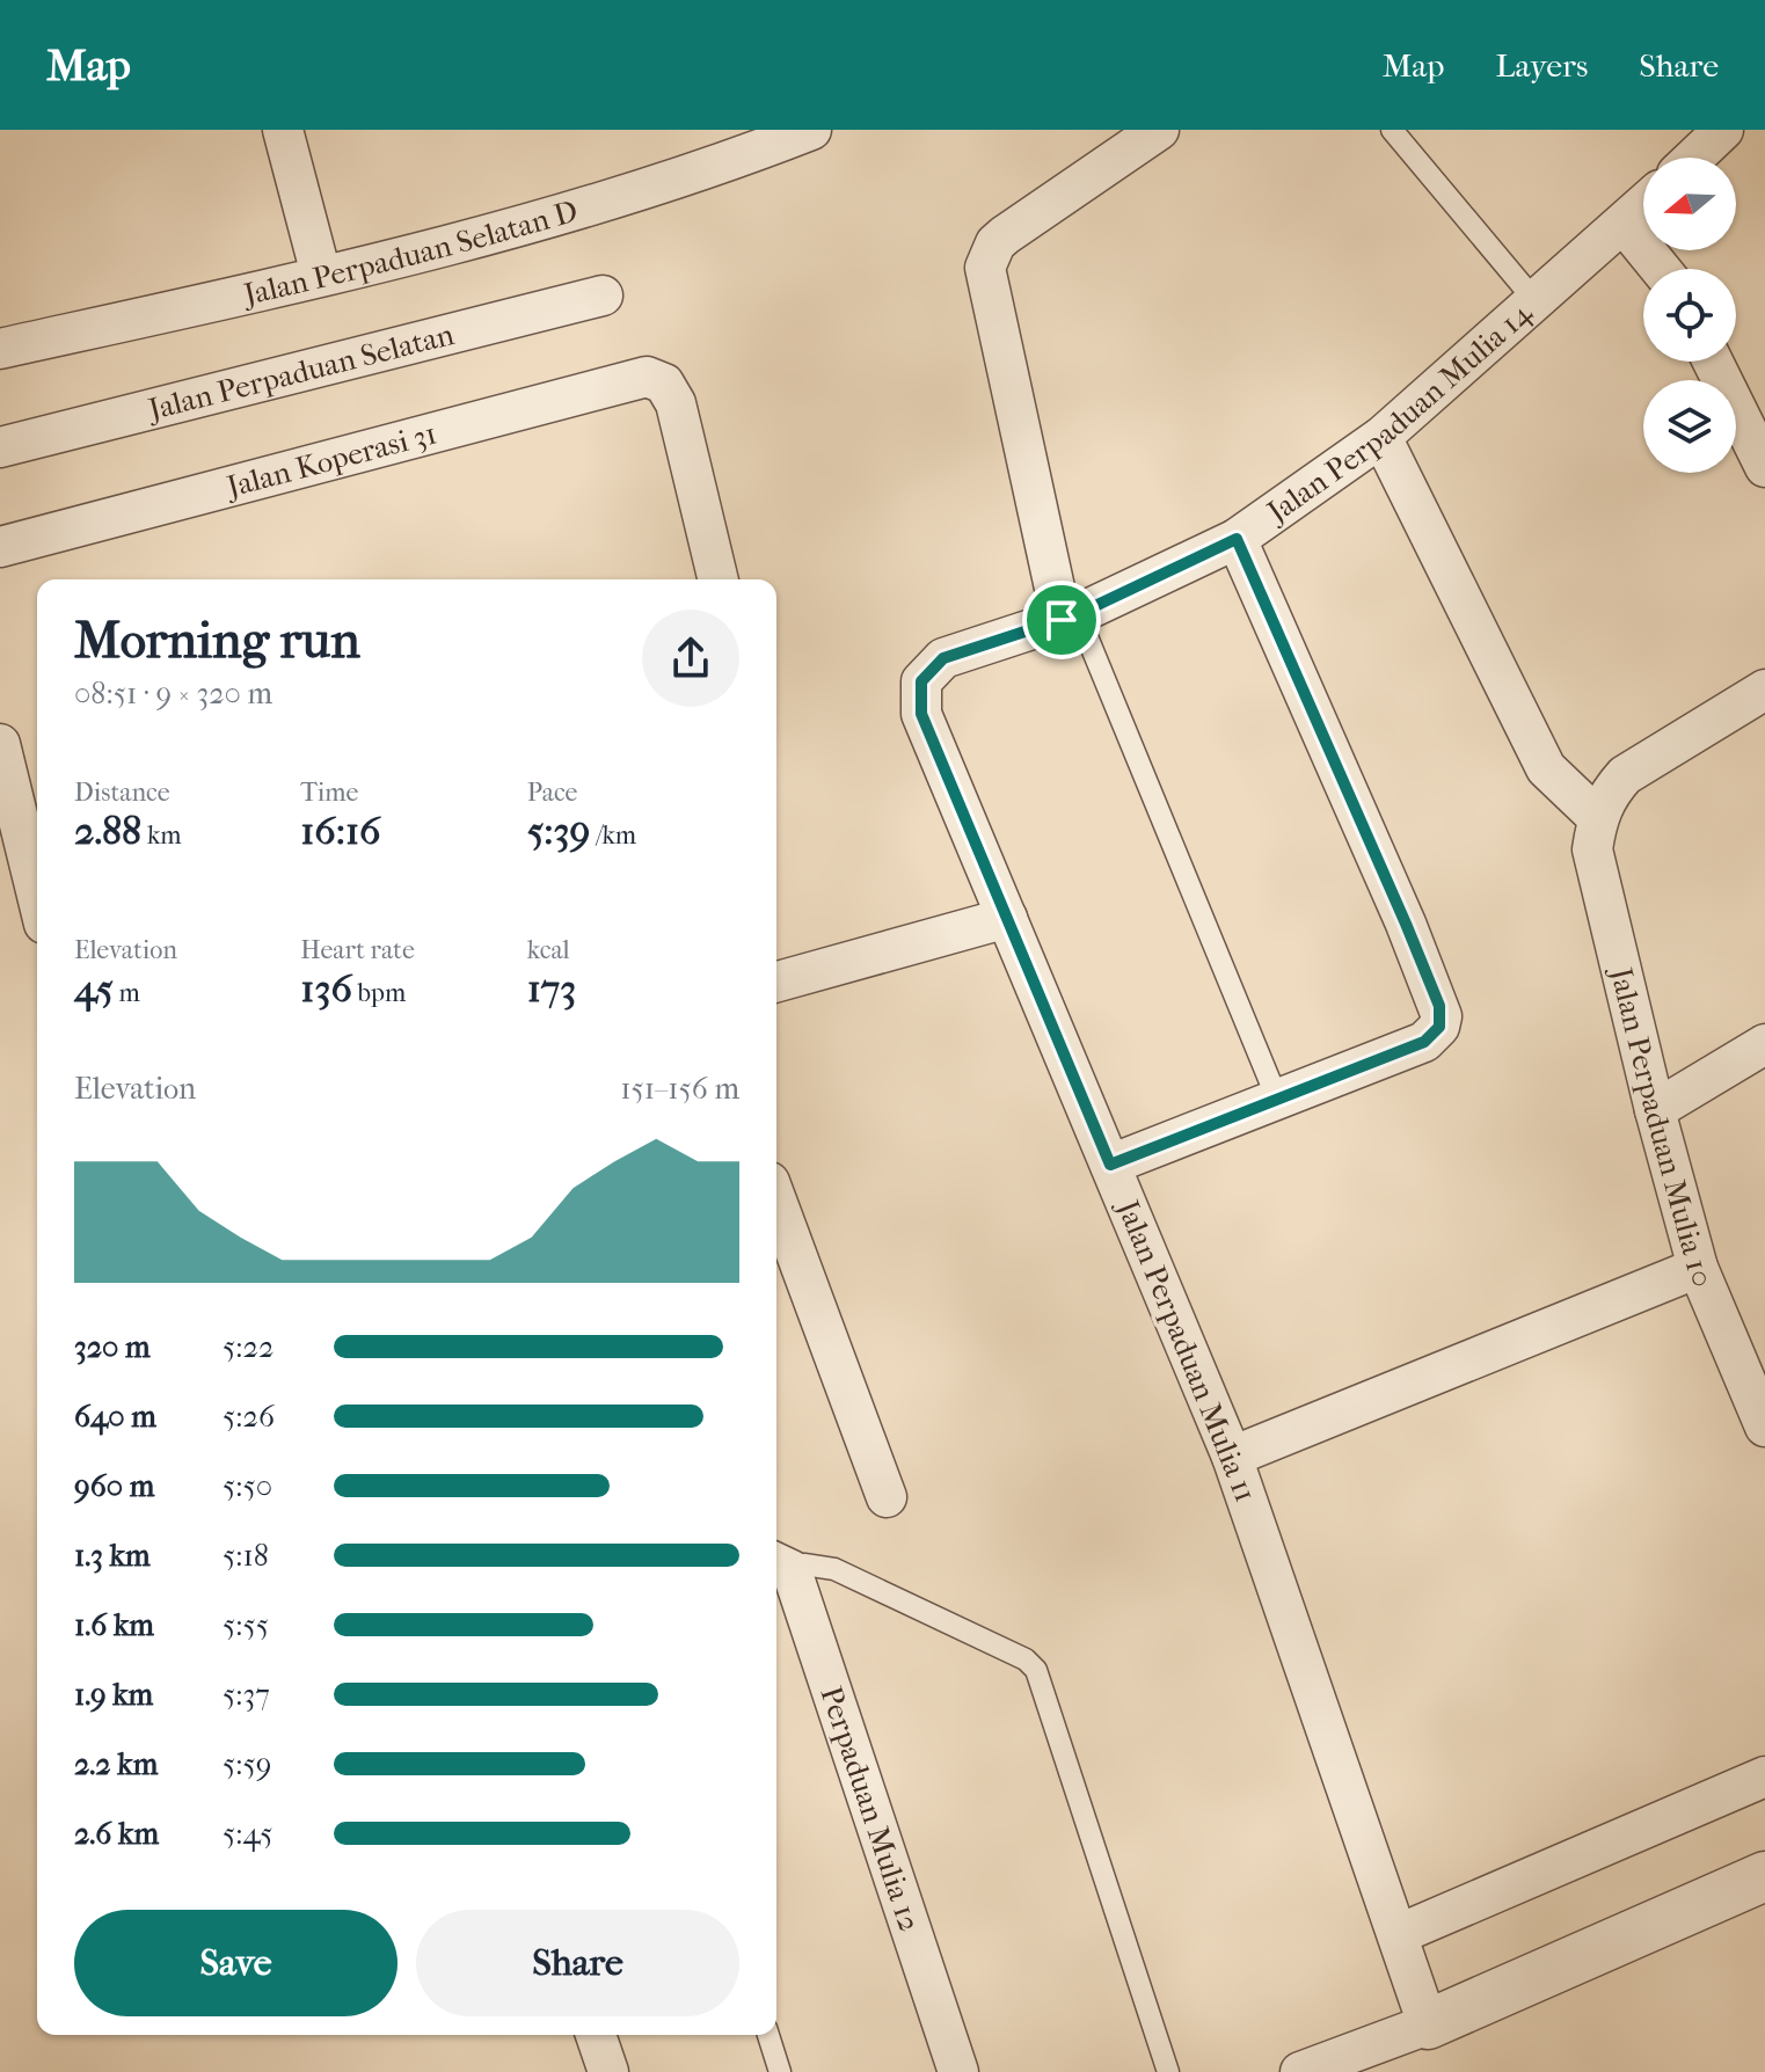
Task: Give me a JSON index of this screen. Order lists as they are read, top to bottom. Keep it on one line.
{"streets":{"street":["Jalan Perpaduan Selatan D","Jalan Perpaduan Selatan","Jalan Perpaduan Mulia 14","Jalan Koperasi 31","Jalan Perpaduan Mulia 10","Jalan Perpaduan Mulia 11","Perpaduan Mulia 12"]},"crossings":[["Jalan Perpaduan Mulia 14","Jalan Perpaduan Mulia 11"]],"north":"left","page":{"header":"Map","nav":["Map","Layers","Share"],"heading":["Morning run","08:51 · 9 × 320 m"],"stats":[["Distance","2.88 km"],["Time","16:16"],["Pace","5:39 /km"],["Elevation","45 m"],["Heart rate","136 bpm"],["kcal","173"]],"chart":["Elevation","151–156 m"],"list":[{"name":"320 m","note":"5:22"},{"name":"640 m","note":"5:26"},{"name":"960 m","note":"5:50"},{"name":"1.3 km","note":"5:18"},{"name":"1.6 km","note":"5:55"},{"name":"1.9 km","note":"5:37"},{"name":"2.2 km","note":"5:59"},{"name":"2.6 km","note":"5:45"}],"buttons":["Save","Share"]}}
